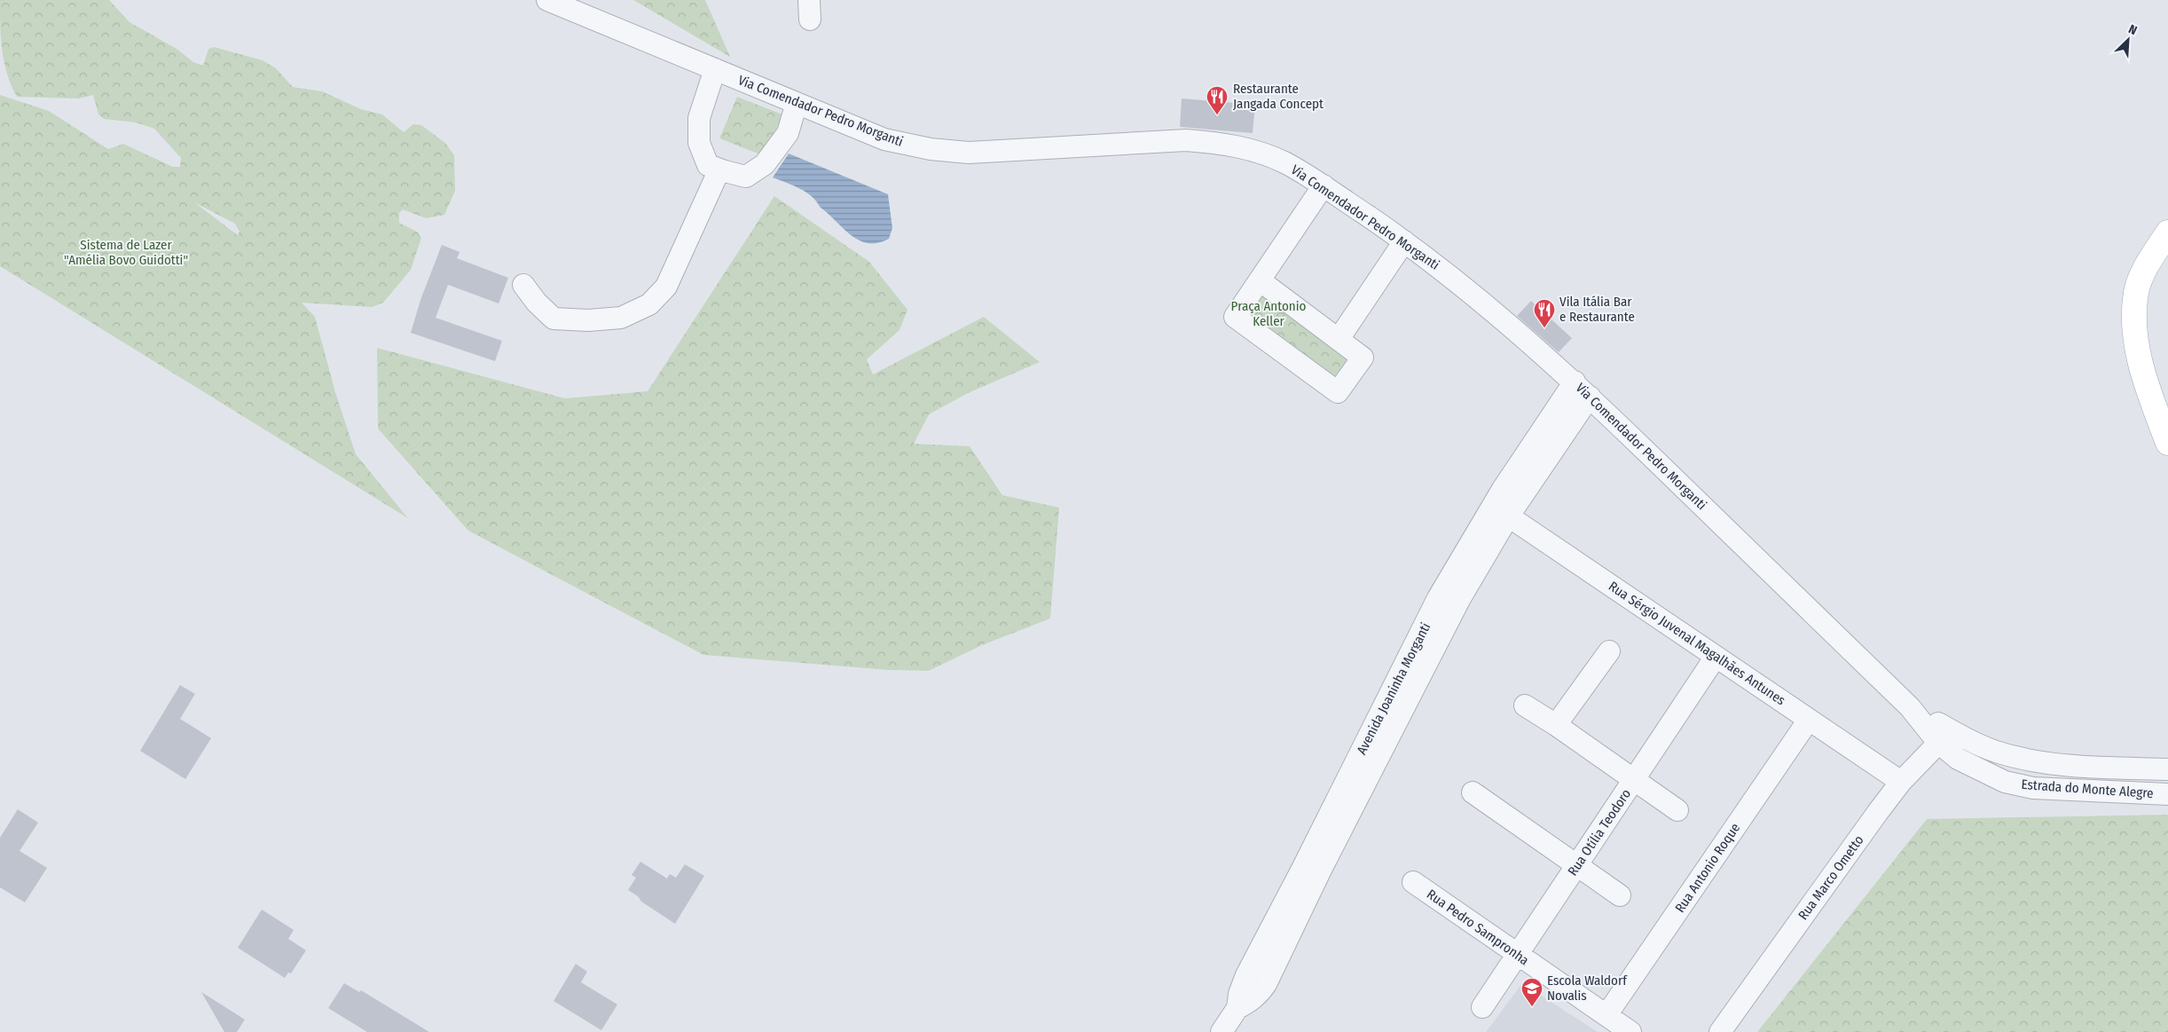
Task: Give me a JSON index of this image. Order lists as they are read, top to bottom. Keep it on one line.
{"streets":{"street":["Via Comendador Pedro Morganti","Rua Sérgio Juvenal Magalhães Antunes","Avenida Joaninha Morganti","Estrada do Monte Alegre","Rua Otília Teodoro","Rua Antonio Roque","Rua Marco Ometto","Rua Pedro Sampronha"]},"crossings":[["Via Comendador Pedro Morganti","Avenida Joaninha Morganti"],["Via Comendador Pedro Morganti","Estrada do Monte Alegre"],["Via Comendador Pedro Morganti","Rua Marco Ometto"],["Rua Sérgio Juvenal Magalhães Antunes","Avenida Joaninha Morganti"],["Rua Sérgio Juvenal Magalhães Antunes","Rua Otília Teodoro"],["Rua Sérgio Juvenal Magalhães Antunes","Rua Antonio Roque"],["Rua Sérgio Juvenal Magalhães Antunes","Rua Marco Ometto"],["Estrada do Monte Alegre","Rua Marco Ometto"],["Rua Otília Teodoro","Rua Pedro Sampronha"],["Rua Antonio Roque","Rua Pedro Sampronha"]],"parks":["Sistema de Lazer \"Amélia Bovo Guidotti\"","Praça Antonio Keller"],"places":{"restaurant":["Restaurante Jangada Concept","Vila Itália Bar e Restaurante"],"school or university":["Escola Waldorf Novalis"]},"north":"top right"}
